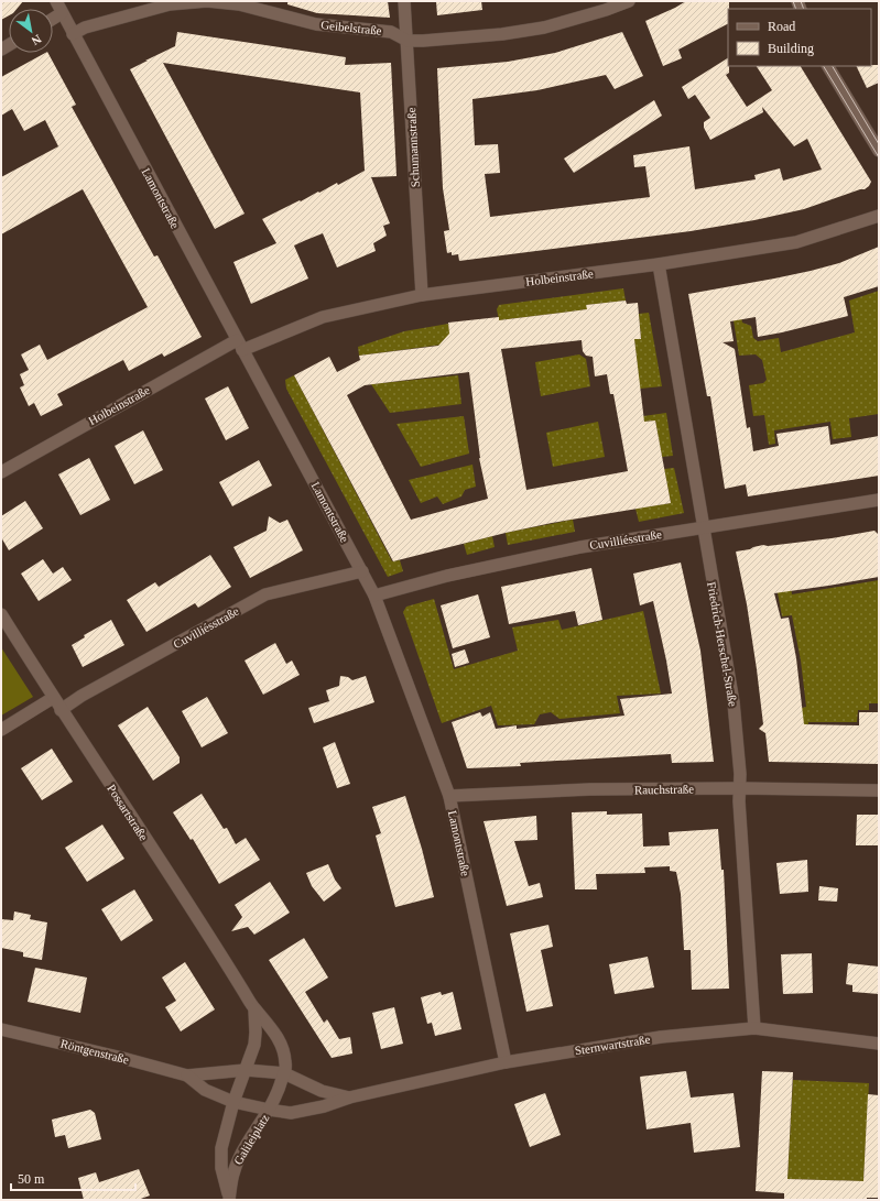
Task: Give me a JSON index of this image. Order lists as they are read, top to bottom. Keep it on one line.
{"streets":{"street":["Geibelstraße","Schumannstraße","Lamontstraße","Holbeinstraße","Cuvilliésstraße","Friedrich-Herschel-Straße","Rauchstraße","Possartstraße","Sternwartstraße","Röntgenstraße","Galileiplatz"]},"crossings":[["Geibelstraße","Schumannstraße"],["Geibelstraße","Lamontstraße"],["Schumannstraße","Holbeinstraße"],["Lamontstraße","Holbeinstraße"],["Lamontstraße","Cuvilliésstraße"],["Lamontstraße","Rauchstraße"],["Lamontstraße","Sternwartstraße"],["Holbeinstraße","Friedrich-Herschel-Straße"],["Cuvilliésstraße","Friedrich-Herschel-Straße"],["Cuvilliésstraße","Possartstraße"],["Friedrich-Herschel-Straße","Rauchstraße"],["Friedrich-Herschel-Straße","Sternwartstraße"],["Possartstraße","Galileiplatz"],["Sternwartstraße","Galileiplatz"],["Röntgenstraße","Galileiplatz"]],"legend":["Road","Building"],"scale_bar":"50 m","north":"bottom right"}
